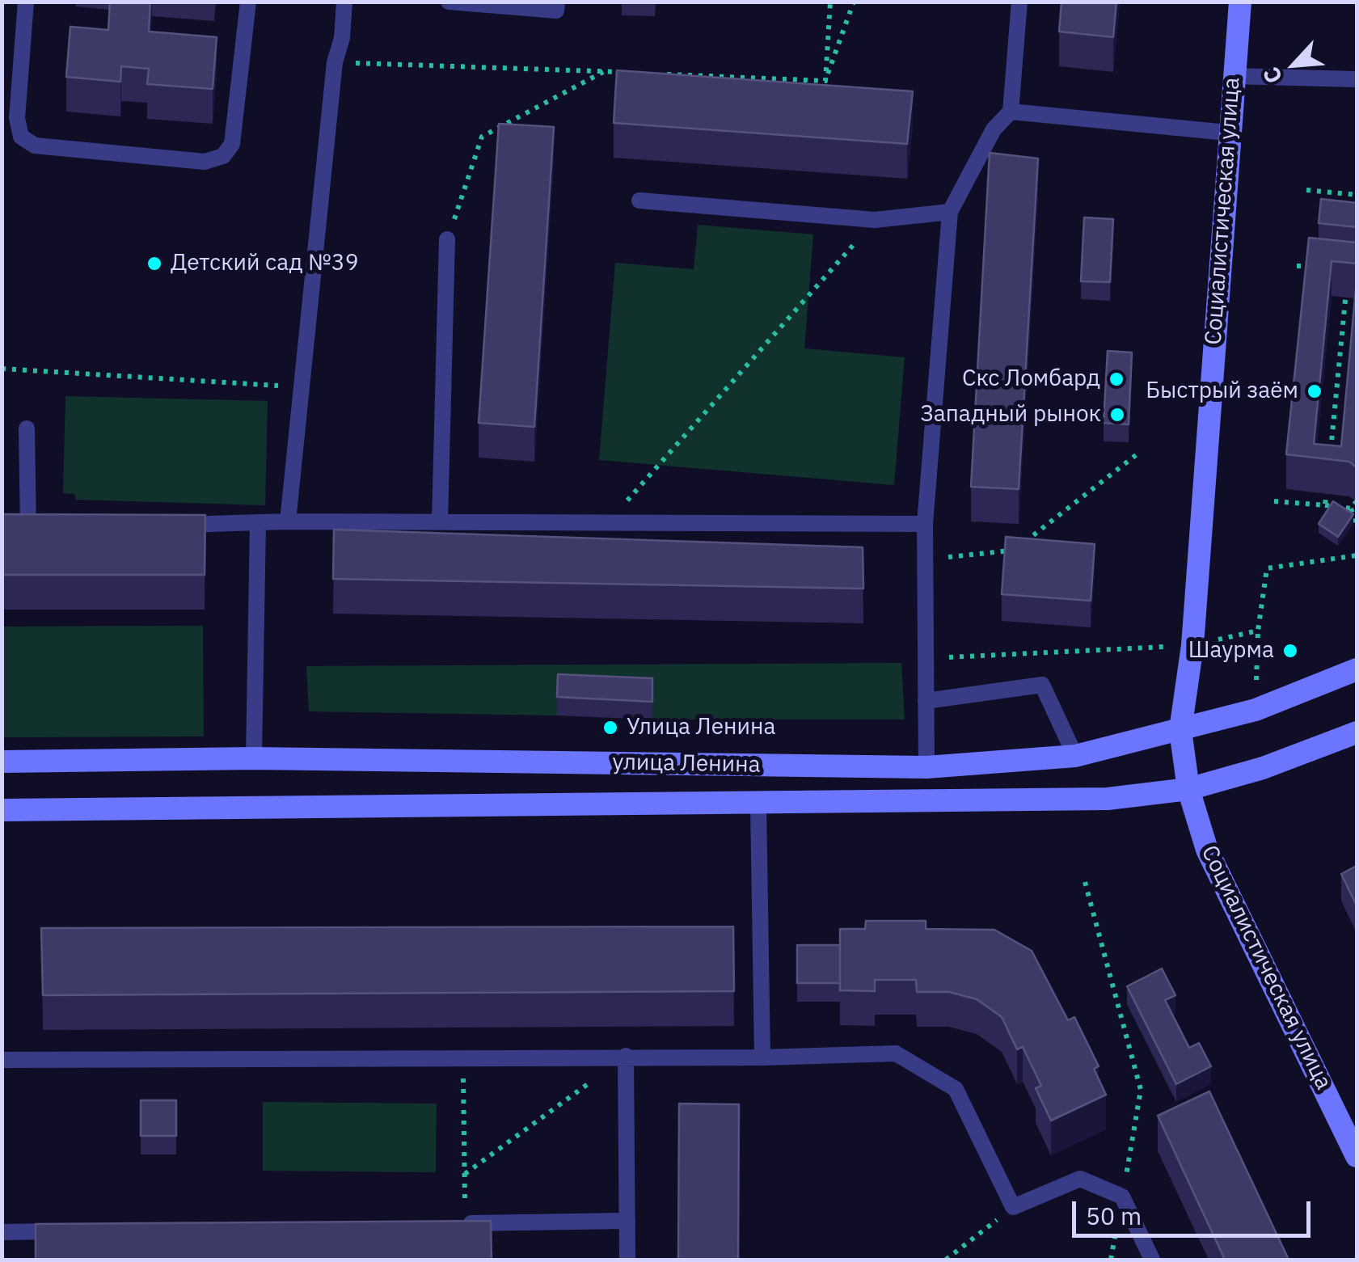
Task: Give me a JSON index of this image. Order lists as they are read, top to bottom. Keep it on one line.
{"streets":{"main road":["Социалистическая улица","улица Ленина"]},"crossings":[["Социалистическая улица","улица Ленина"]],"places":["Детский сад №39","Скс Ломбард","Быстрый заём","Западный рынок","Шаурма","Улица Ленина"],"scale_bar":"50 m","north":"bottom left"}
